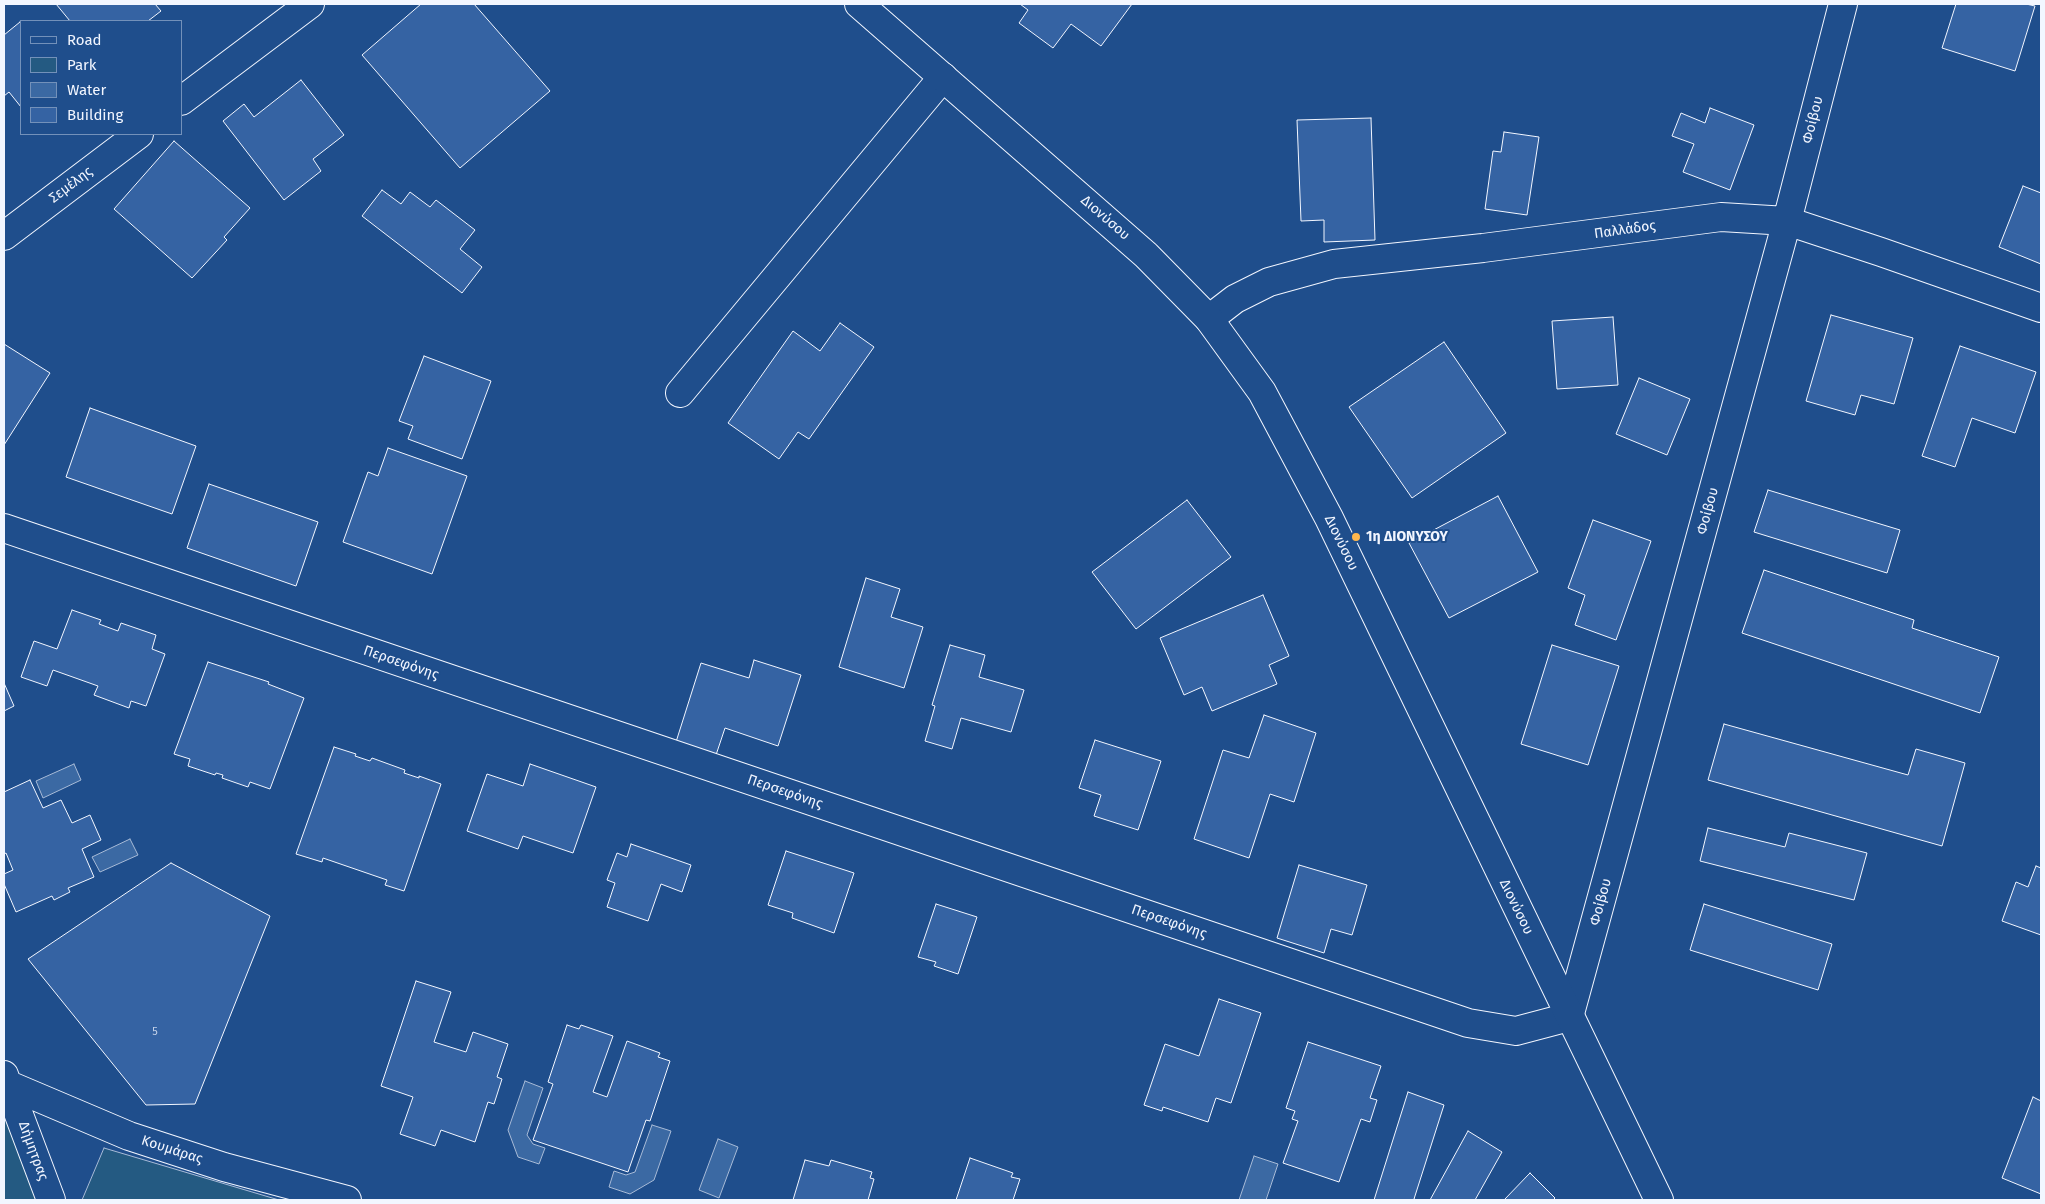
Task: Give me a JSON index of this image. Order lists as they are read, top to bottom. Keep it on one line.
{"streets":{"street":["Φοίβου","Σεμέλης","Διονύσου","Παλλάδος","Περσεφόνης","Κουμάρας","Δήμητρας"]},"crossings":[["Φοίβου","Διονύσου"],["Φοίβου","Παλλάδος"],["Φοίβου","Περσεφόνης"],["Διονύσου","Παλλάδος"],["Διονύσου","Περσεφόνης"],["Κουμάρας","Δήμητρας"]],"places":["1η ΔΙΟΝΥΣΟΥ"],"house_numbers":["5"],"legend":["Road","Park","Water","Building"]}
